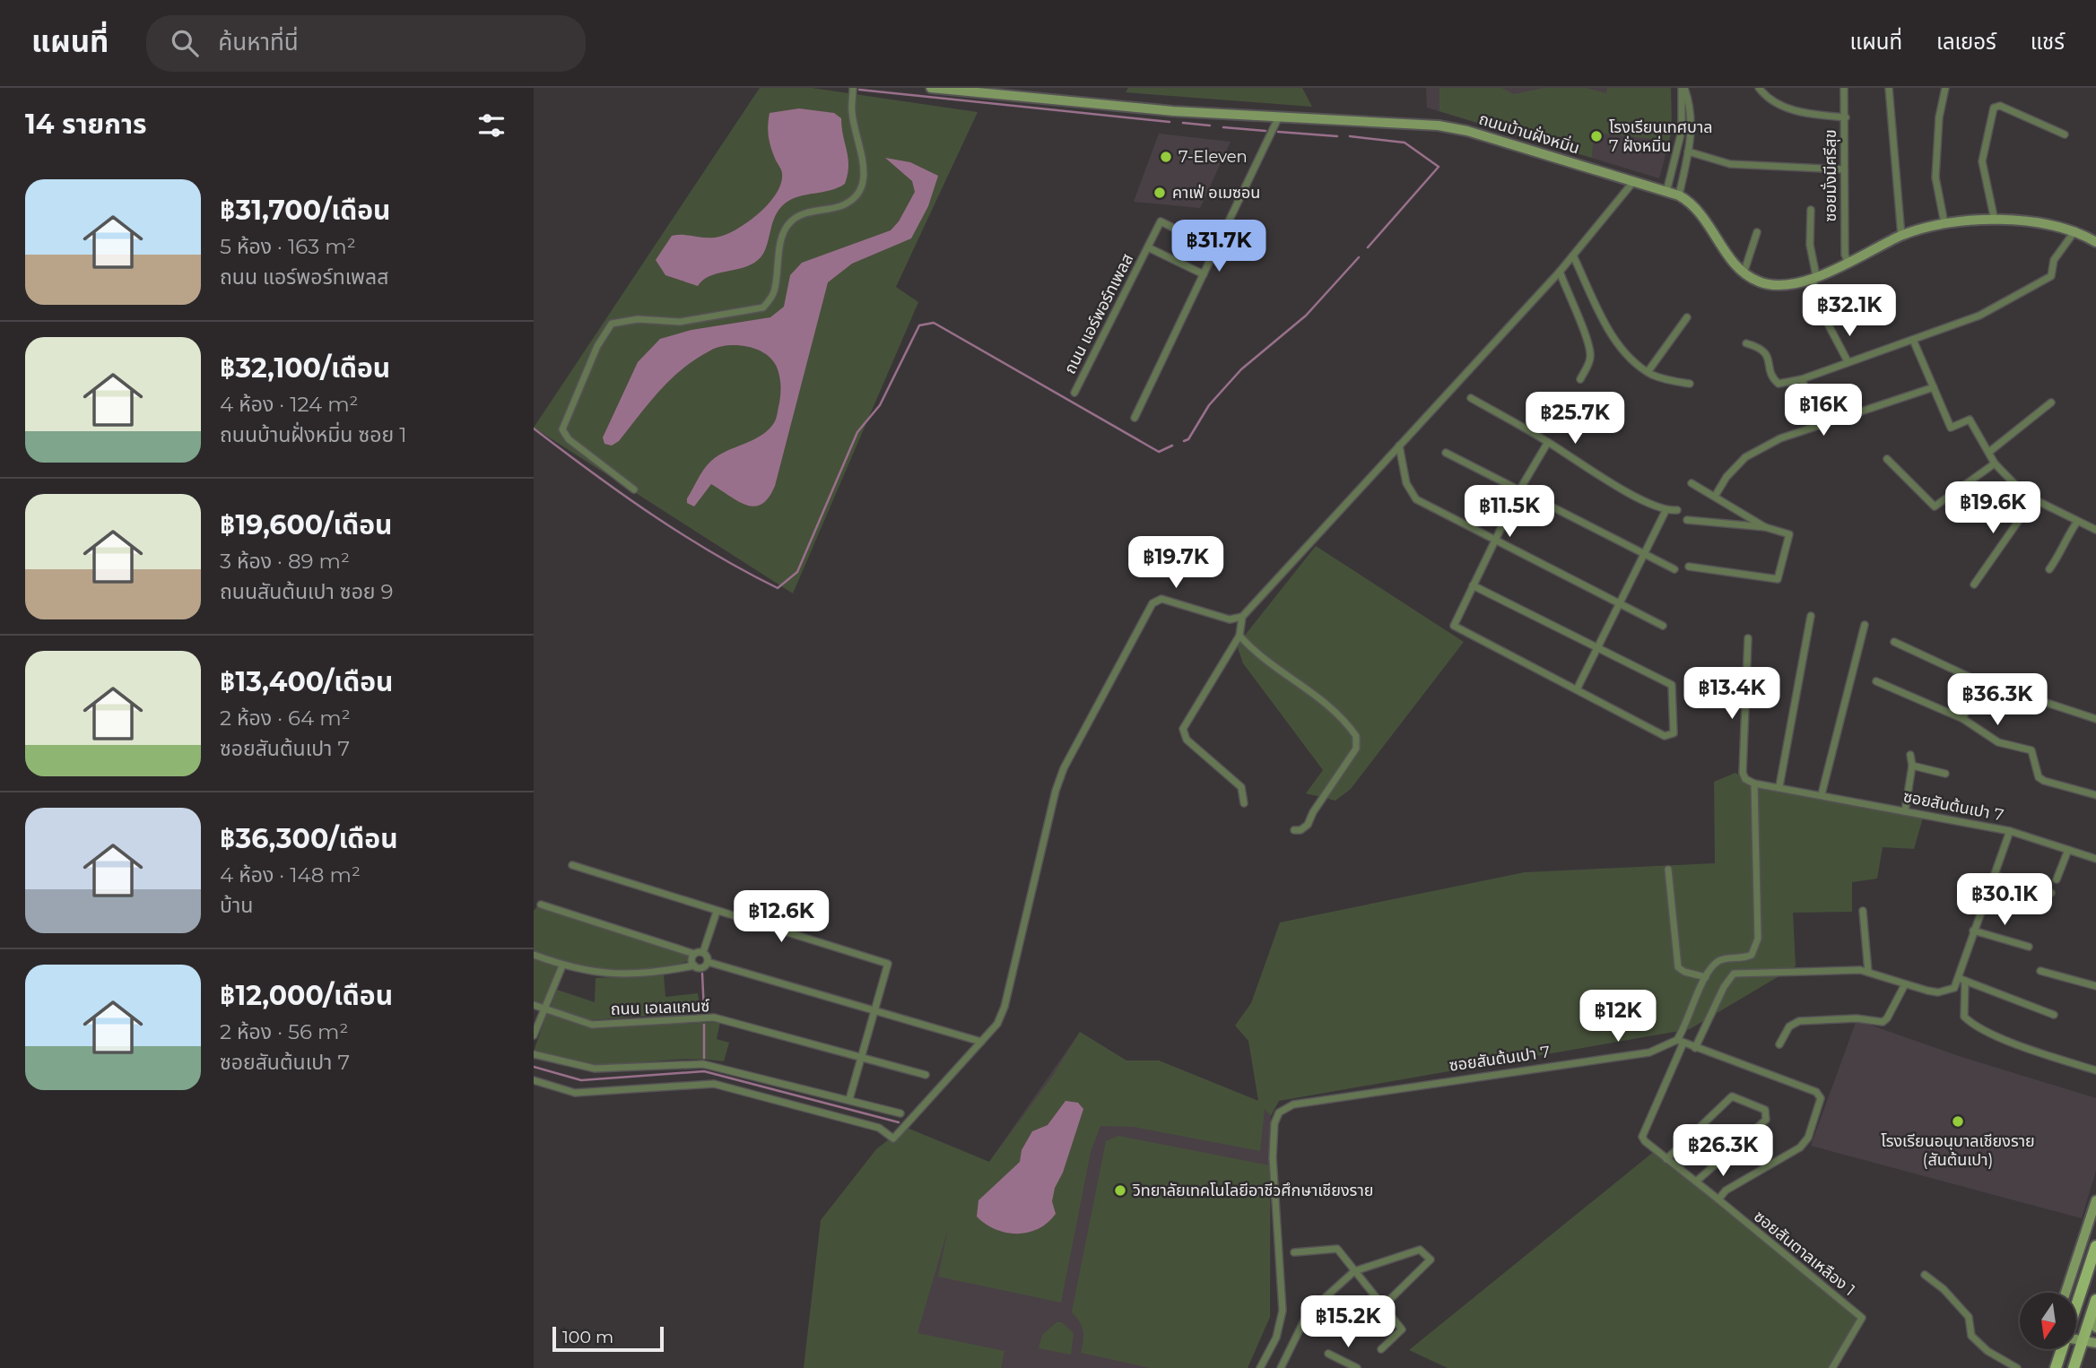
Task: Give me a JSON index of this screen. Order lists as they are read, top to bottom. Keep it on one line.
{"streets":{"street":["ถนนบ้านฝั่งหมิ่น","ซอยมั่งมีศรีสุข","ถนน แอร์พอร์ทเพลส","ซอยสันต้นเปา 7","ถนน เอเลแกนซ์","ซอยสันตาลเหลือง 1"]},"places":["โรงเรียนเทศบาล 7 ฝั่งหมิ่น","7-Eleven","คาเฟ่ อเมซอน","โรงเรียนอนุบาลเชียงราย (สันต้นเปา)","วิทยาลัยเทคโนโลยีอาชีวศึกษาเชียงราย"],"scale_bar":"100 m","north":"bottom","page":{"header":"แผนที่","search":"ค้นหาที่นี่","nav":["แผนที่","เลเยอร์","แชร์"],"heading":"14 รายการ","list":[{"name":"฿31,700/เดือน","note":"5 ห้อง · 163 m² · ถนน แอร์พอร์ทเพลส"},{"name":"฿32,100/เดือน","note":"4 ห้อง · 124 m² · ถนนบ้านฝั่งหมิ่น ซอย 1"},{"name":"฿19,600/เดือน","note":"3 ห้อง · 89 m² · ถนนสันต้นเปา ซอย 9"},{"name":"฿13,400/เดือน","note":"2 ห้อง · 64 m² · ซอยสันต้นเปา 7"},{"name":"฿36,300/เดือน","note":"4 ห้อง · 148 m² · บ้าน"},{"name":"฿12,000/เดือน","note":"2 ห้อง · 56 m² · ซอยสันต้นเปา 7"}],"price":["฿31.7K","฿32.1K","฿16K","฿25.7K","฿19.6K","฿11.5K","฿19.7K","฿13.4K","฿36.3K","฿30.1K","฿12.6K","฿12K","฿26.3K","฿15.2K"],"scale":"100 m"}}
